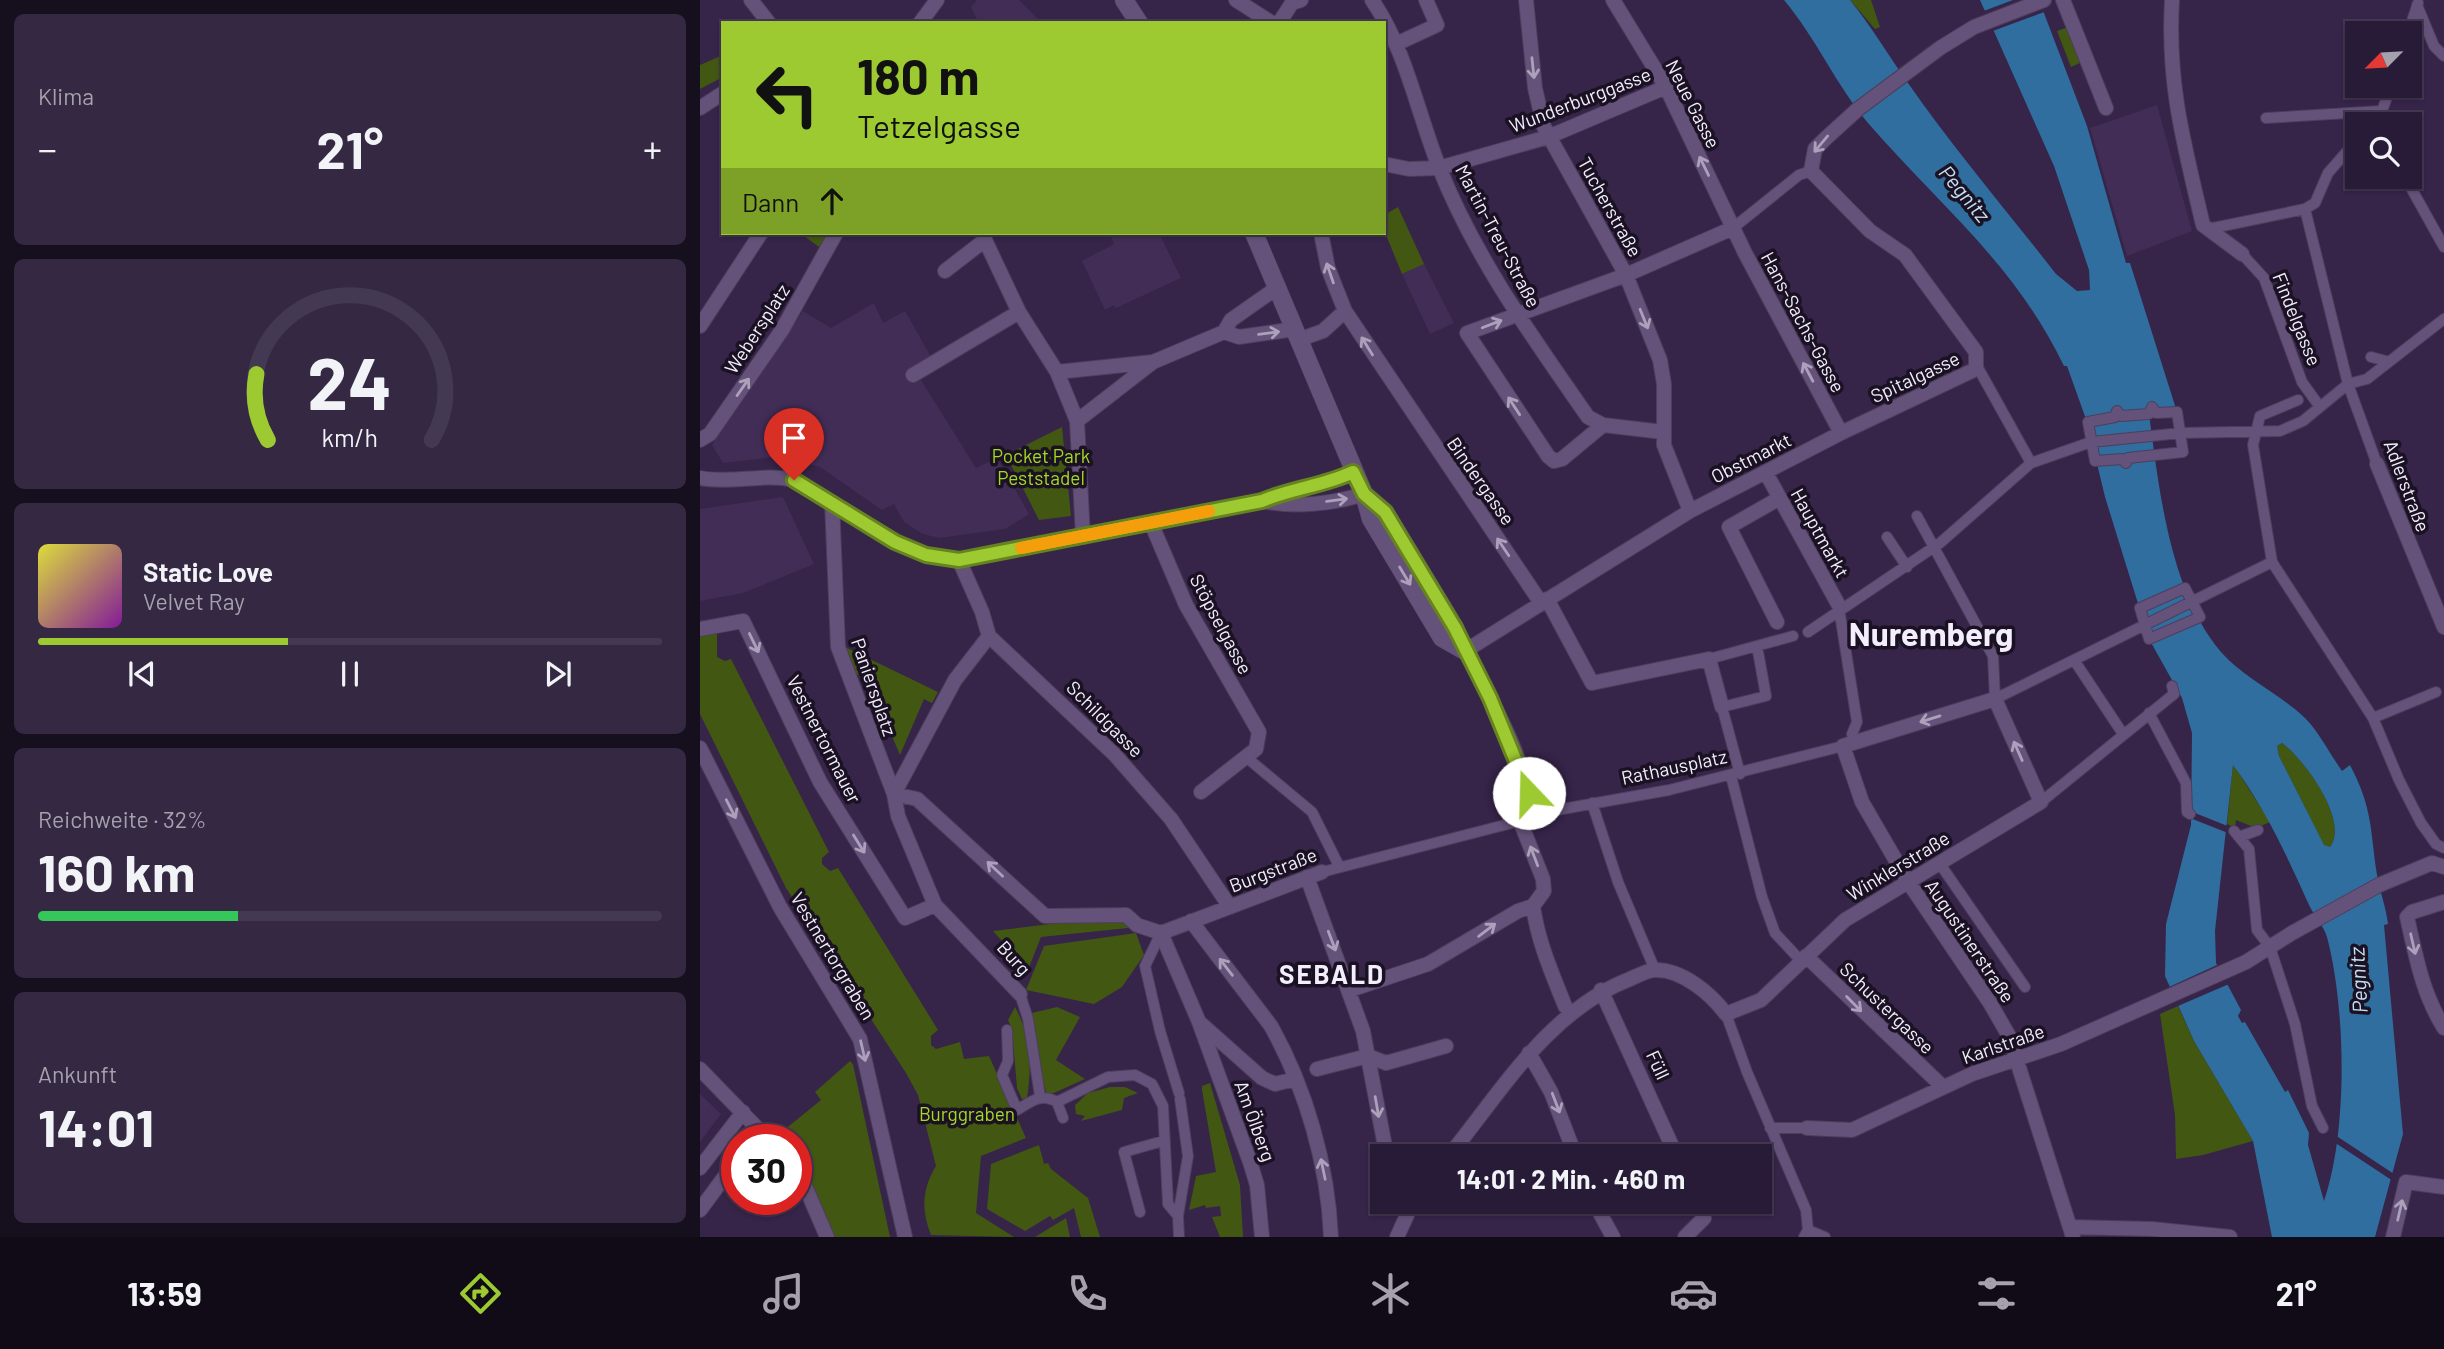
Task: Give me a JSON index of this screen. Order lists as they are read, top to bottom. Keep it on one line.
{"streets":{"street":["Wunderburggasse","Neue Gasse","Tucherstraße","Martin-Treu-Straße","Findelgasse","Hans-Sachs-Gasse","Webersplatz","Spitalgasse","Obstmarkt","Bindergasse","Adlerstraße","Hauptmarkt","Stöpselgasse","Paniersplatz","Schildgasse","Vestnertormauer","Rathausplatz","Winklerstraße","Burgstraße","Augustinerstraße","Vestnertorgraben","Burg","Schustergasse","Karlstraße","Füll","Am Ölberg"]},"crossings":[["Wunderburggasse","Neue Gasse"],["Wunderburggasse","Tucherstraße"],["Wunderburggasse","Martin-Treu-Straße"],["Neue Gasse","Hans-Sachs-Gasse"],["Hans-Sachs-Gasse","Spitalgasse"],["Hans-Sachs-Gasse","Obstmarkt"],["Spitalgasse","Obstmarkt"],["Spitalgasse","Hauptmarkt"],["Obstmarkt","Bindergasse"],["Obstmarkt","Hauptmarkt"],["Bindergasse","Rathausplatz"],["Hauptmarkt","Augustinerstraße"],["Paniersplatz","Schildgasse"],["Schildgasse","Burgstraße"],["Vestnertormauer","Burg"],["Rathausplatz","Burgstraße"],["Winklerstraße","Augustinerstraße"],["Winklerstraße","Schustergasse"],["Burgstraße","Am Ölberg"],["Augustinerstraße","Karlstraße"],["Schustergasse","Karlstraße"]],"one_way":["Neue Gasse","Tucherstraße","Hans-Sachs-Gasse","Vestnertormauer","Vestnertorgraben","Schustergasse"],"districts":["Nuremberg","SEBALD"],"water":["Pegnitz"],"parks":["Pocket Park Peststadel","Burggraben"],"north":"bottom left","page":{"tile":["Klima",["Reichweite · 32%","160 km"],["Ankunft","14:01"]],"turn":["180 m","Tetzelgasse"],"heat":["−","21°","+"],"then":"Dann","song":["Static Love","Velvet Ray"],"limit":"30","trip":"14:01 · 2 Min. · 460 m","tabs":["13:59","21°"],"gauge":["24","km/h"]}}
